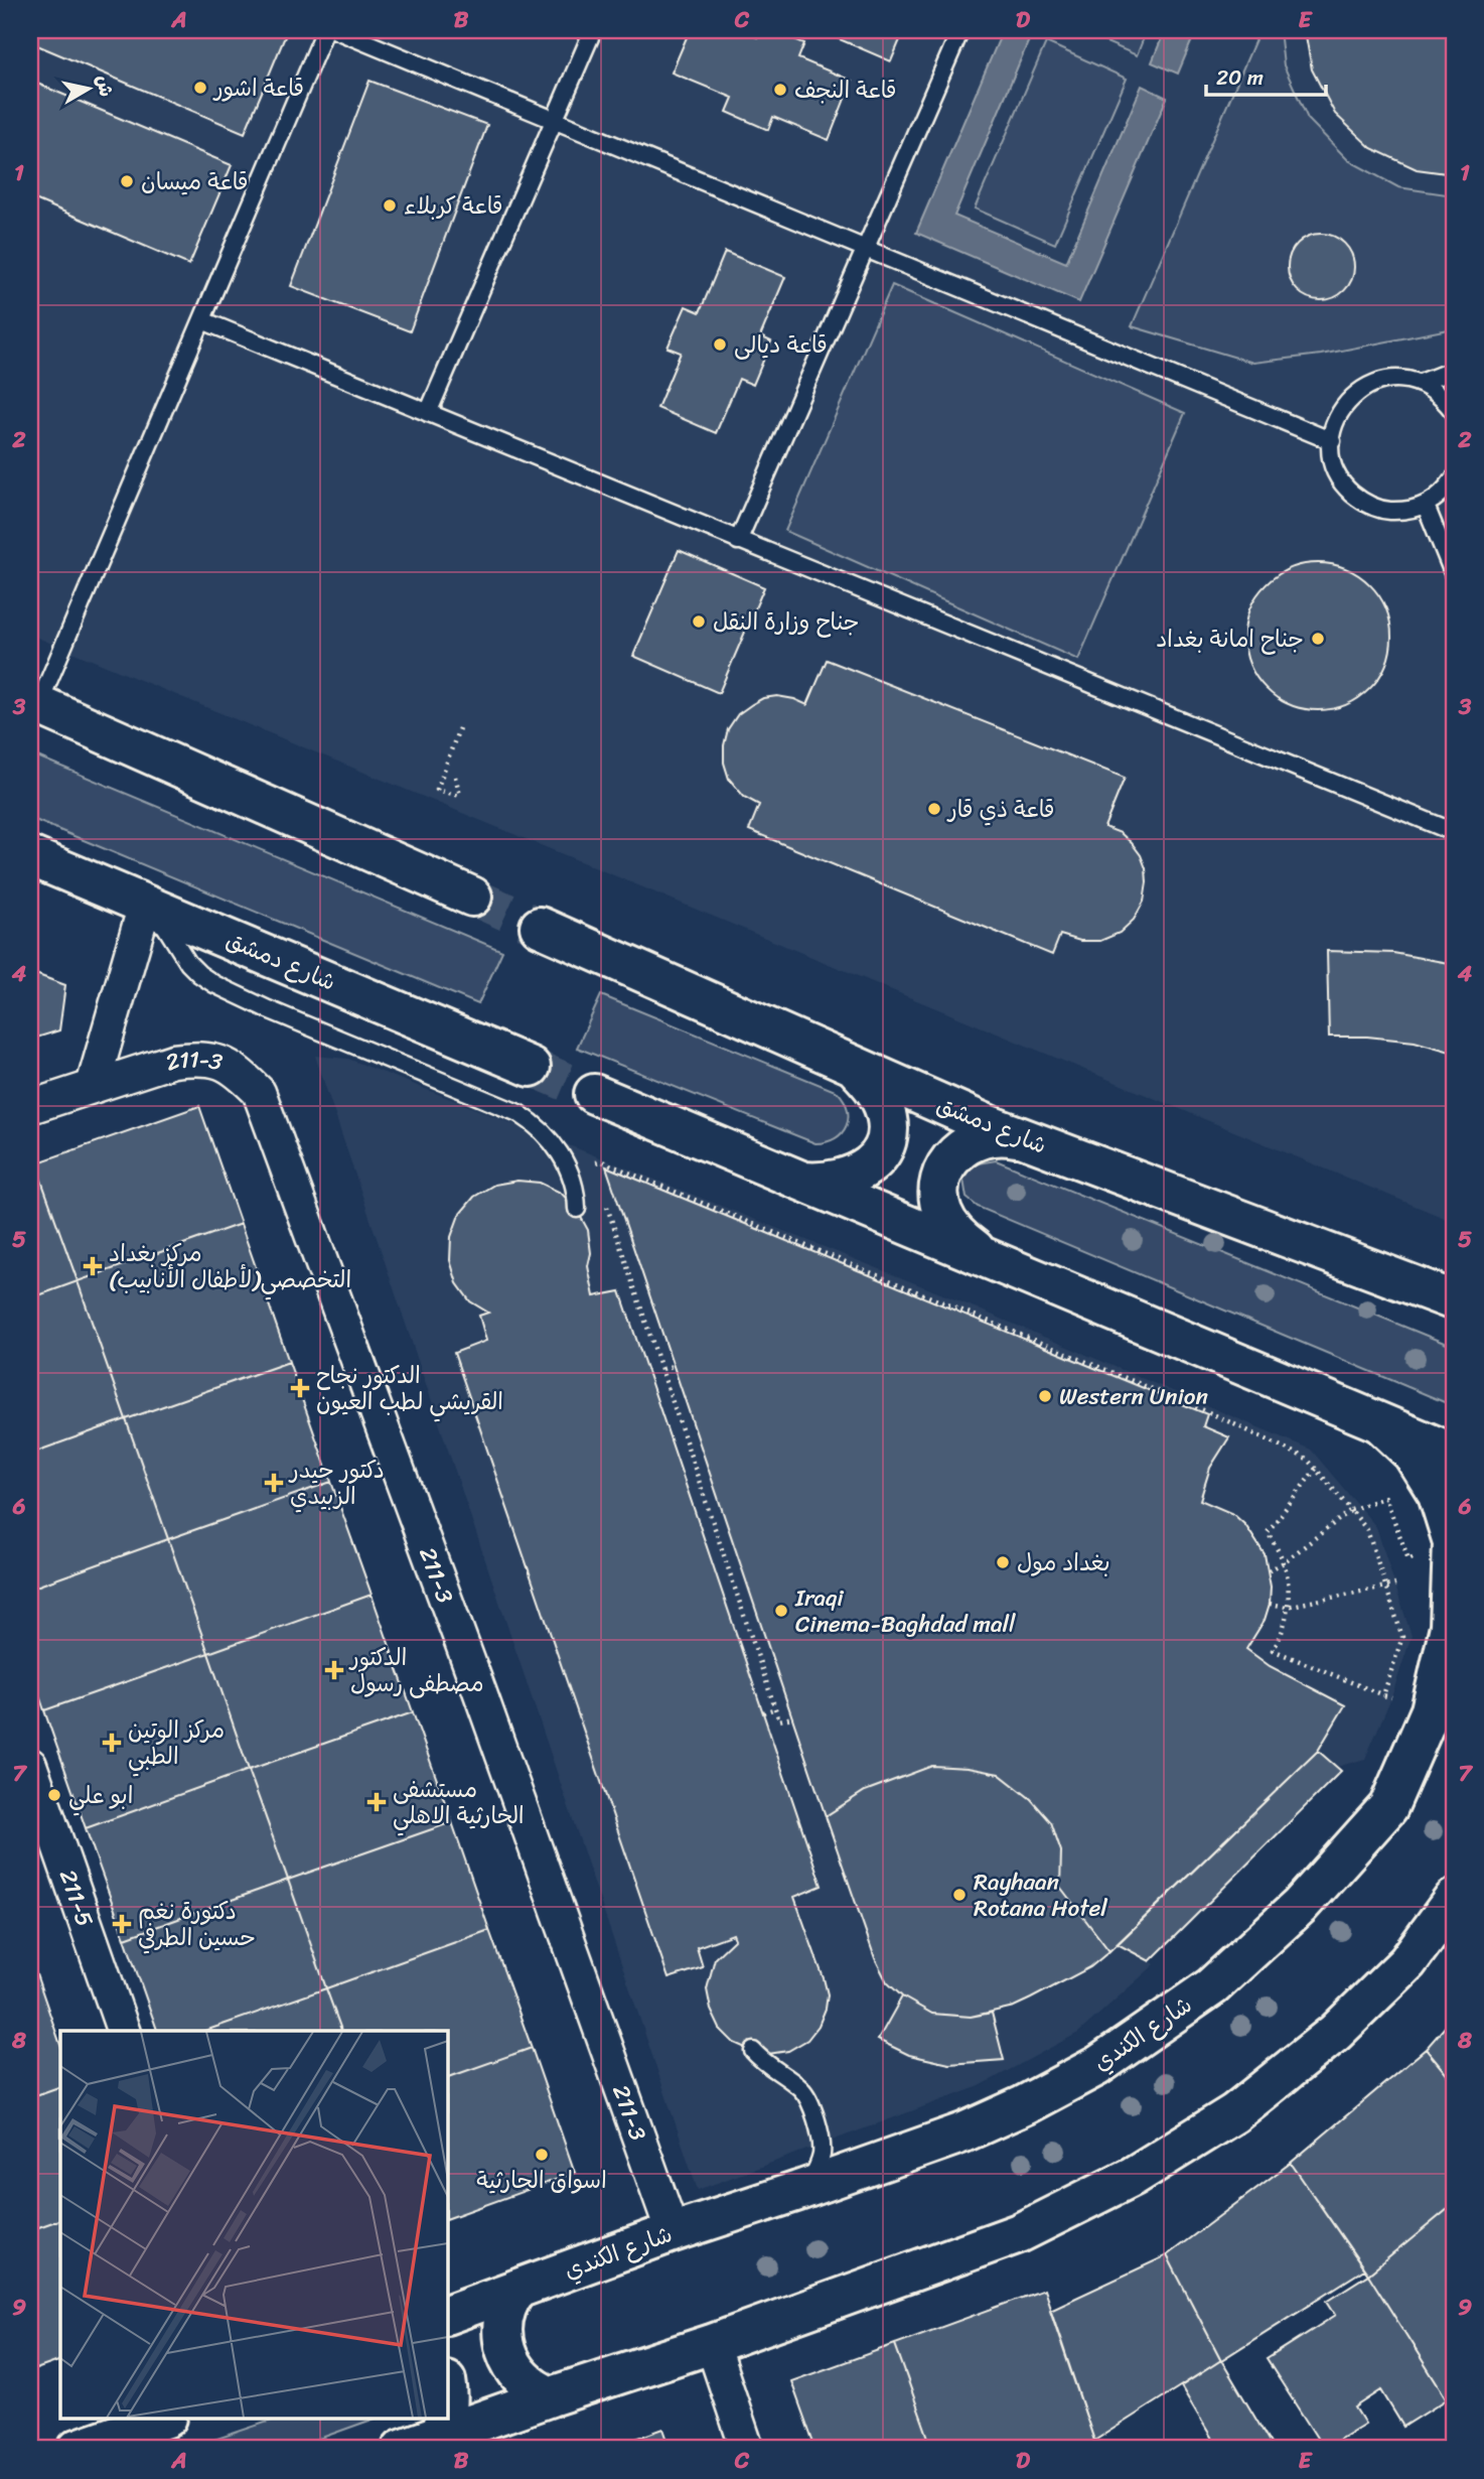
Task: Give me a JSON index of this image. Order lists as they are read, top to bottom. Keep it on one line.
{"streets":{"main road":["شارع دمشق","شارع الكندي"],"street":["211-3","211-5"]},"crossings":[["211-3","شارع الكندي"]],"places":{"other":["قاعة اشور","قاعة النجف","قاعة ميسان","قاعة كربلاء","قاعة ديالى","جناح وزارة النقل","جناح امانة بغداد","قاعة ذي قار","Western Union","بغداد مول","Iraqi Cinema-Baghdad mall","ابو علي","Rayhaan Rotana Hotel","اسواق الحارثية"],"health":["مركز بغداد التخصصي(لأطفال الأنابيب)","الدكتور نجاح القريشي لطب العيون","دكتور حيدر الزبيدي","الدكتور مصطفى رسول","مركز الوتين الطبي","مستشفى الحارثية الاهلي","دكتورة نغم حسين الطرفي"]},"scale_bar":"20 m","north":"right","grid":{"columns":["A","B","C","D","E"],"rows":["1","2","3","4","5","6","7","8","9"]}}
